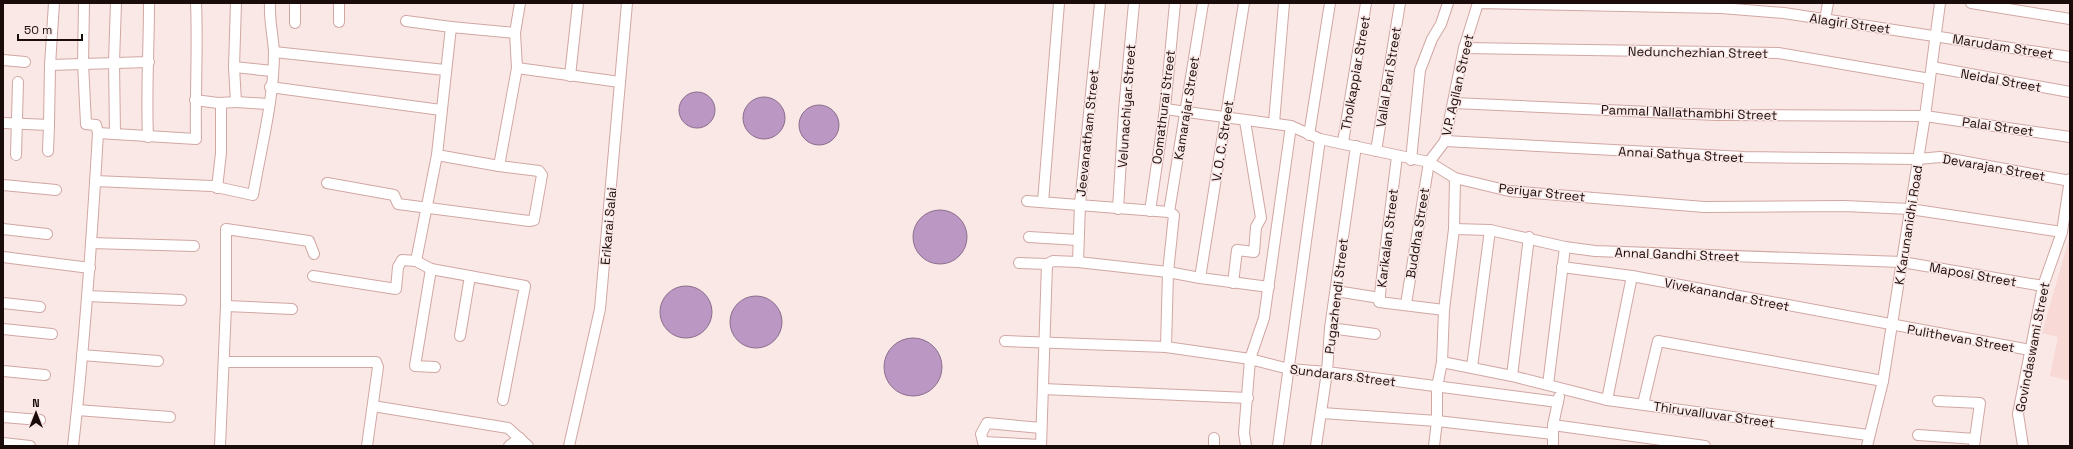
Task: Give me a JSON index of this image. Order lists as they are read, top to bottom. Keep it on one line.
{"streets":{"street":["Alagiri Street","Marudam Street","Nedunchezhian Street","Tholkappiar Street","Vallal Pari Street","Neidal Street","V.P. Agilan Street","Velunachiyar Street","Oomathurai Street","Kamarajar Street","Pammal Nallathambhi Street","Palai Street","Jeevanatham Street","V. O. C. Street","Annai Sathya Street","Devarajan Street","Periyar Street","K Karunanidhi Road","Erikarai Salai","Buddha Street","Karikalan Street","Annal Gandhi Street","Maposi Street","Vivekanandar Street","Pugazhendi Street","Pulithevan Street","Govindaswami Street","Sundarars Street","Thiruvalluvar Street"]},"crossings":[["Alagiri Street","Marudam Street"],["Alagiri Street","V.P. Agilan Street"],["Alagiri Street","K Karunanidhi Road"],["Marudam Street","K Karunanidhi Road"],["Nedunchezhian Street","V.P. Agilan Street"],["Nedunchezhian Street","K Karunanidhi Road"],["Tholkappiar Street","Periyar Street"],["Vallal Pari Street","Periyar Street"],["Neidal Street","K Karunanidhi Road"],["V.P. Agilan Street","Pammal Nallathambhi Street"],["V.P. Agilan Street","Annai Sathya Street"],["V.P. Agilan Street","Periyar Street"],["V.P. Agilan Street","Buddha Street"],["Oomathurai Street","Periyar Street"],["Kamarajar Street","Periyar Street"],["Pammal Nallathambhi Street","Palai Street"],["Pammal Nallathambhi Street","K Karunanidhi Road"],["Palai Street","K Karunanidhi Road"],["V. O. C. Street","Periyar Street"],["Annai Sathya Street","Devarajan Street"],["Annai Sathya Street","K Karunanidhi Road"],["Devarajan Street","K Karunanidhi Road"],["Devarajan Street","Govindaswami Street"],["Periyar Street","K Karunanidhi Road"],["Periyar Street","Buddha Street"],["Periyar Street","Karikalan Street"],["Periyar Street","Pugazhendi Street"],["Periyar Street","Govindaswami Street"],["K Karunanidhi Road","Annal Gandhi Street"],["K Karunanidhi Road","Maposi Street"],["K Karunanidhi Road","Vivekanandar Street"],["K Karunanidhi Road","Pulithevan Street"],["K Karunanidhi Road","Thiruvalluvar Street"],["Buddha Street","Karikalan Street"],["Annal Gandhi Street","Maposi Street"],["Maposi Street","Govindaswami Street"],["Vivekanandar Street","Pulithevan Street"],["Pugazhendi Street","Sundarars Street"],["Pulithevan Street","Govindaswami Street"]],"scale_bar":"50 m","north":"top"}
